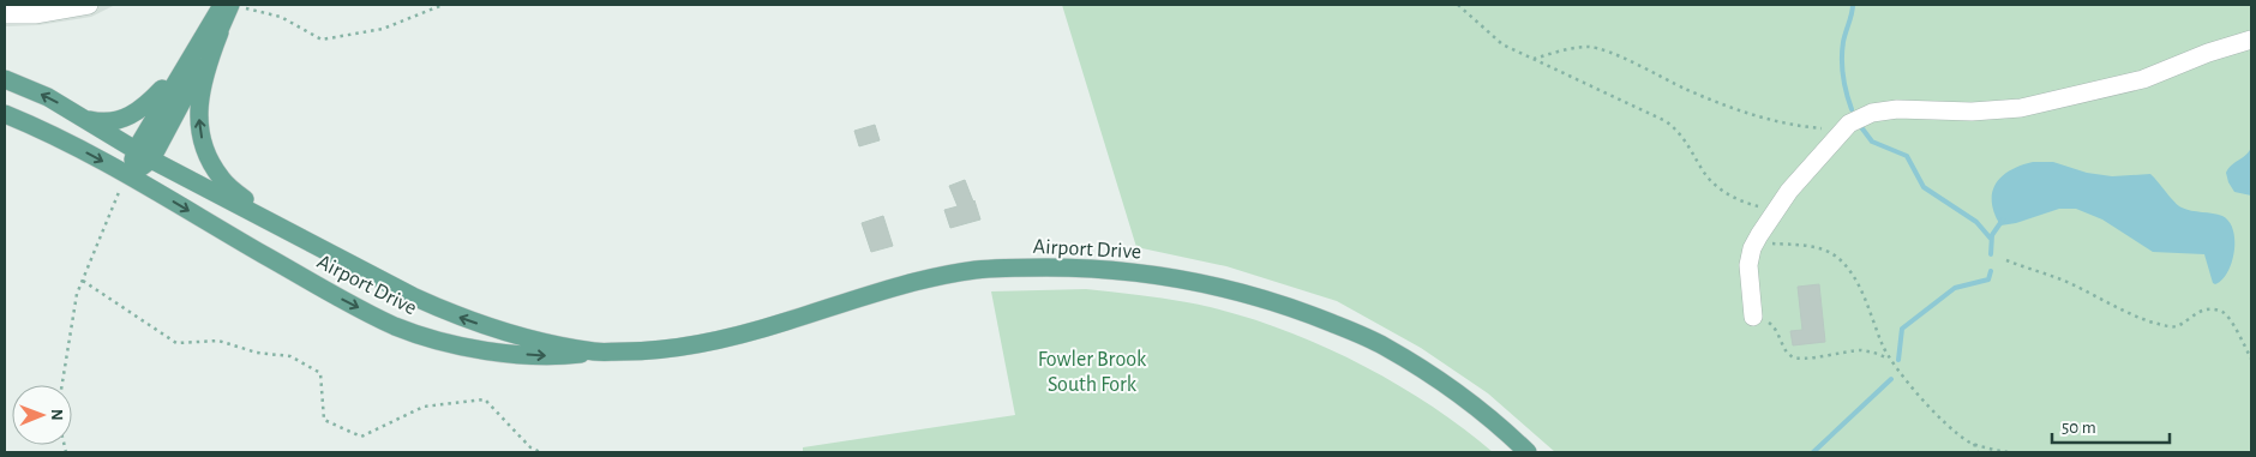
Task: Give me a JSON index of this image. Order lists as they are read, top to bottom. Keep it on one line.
{"streets":{"main road":["Airport Drive"]},"parks":["Fowler Brook South Fork"],"scale_bar":"50 m","north":"right"}
